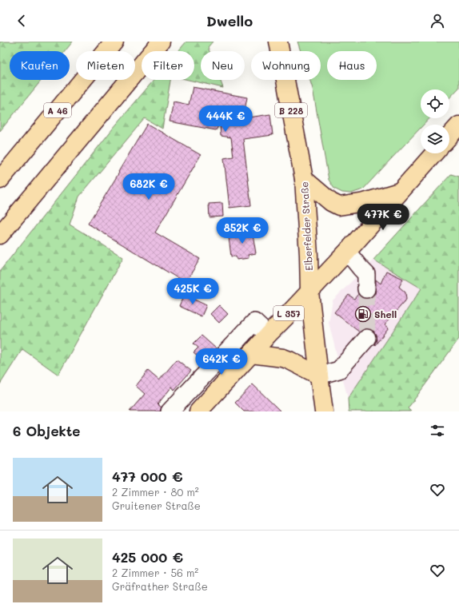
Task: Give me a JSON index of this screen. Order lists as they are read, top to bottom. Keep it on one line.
{"streets":{"main road":["A 46","B 228","Elberfelder Straße","L 357"]},"crossings":[["Elberfelder Straße","L 357"]],"places":{"fuel station":["Shell"]},"page":{"header":"Dwello","chip":["Kaufen","Mieten","Filter","Neu","Wohnung","Haus"],"price":["444K €","682K €","477K €","852K €","425K €","642K €"],"heading":"6 Objekte","list":[{"name":"477 000 €","note":"2 Zimmer · 80 m² · Gruitener Straße"},{"name":"425 000 €","note":"2 Zimmer · 56 m² · Gräfrather Straße"}]}}
